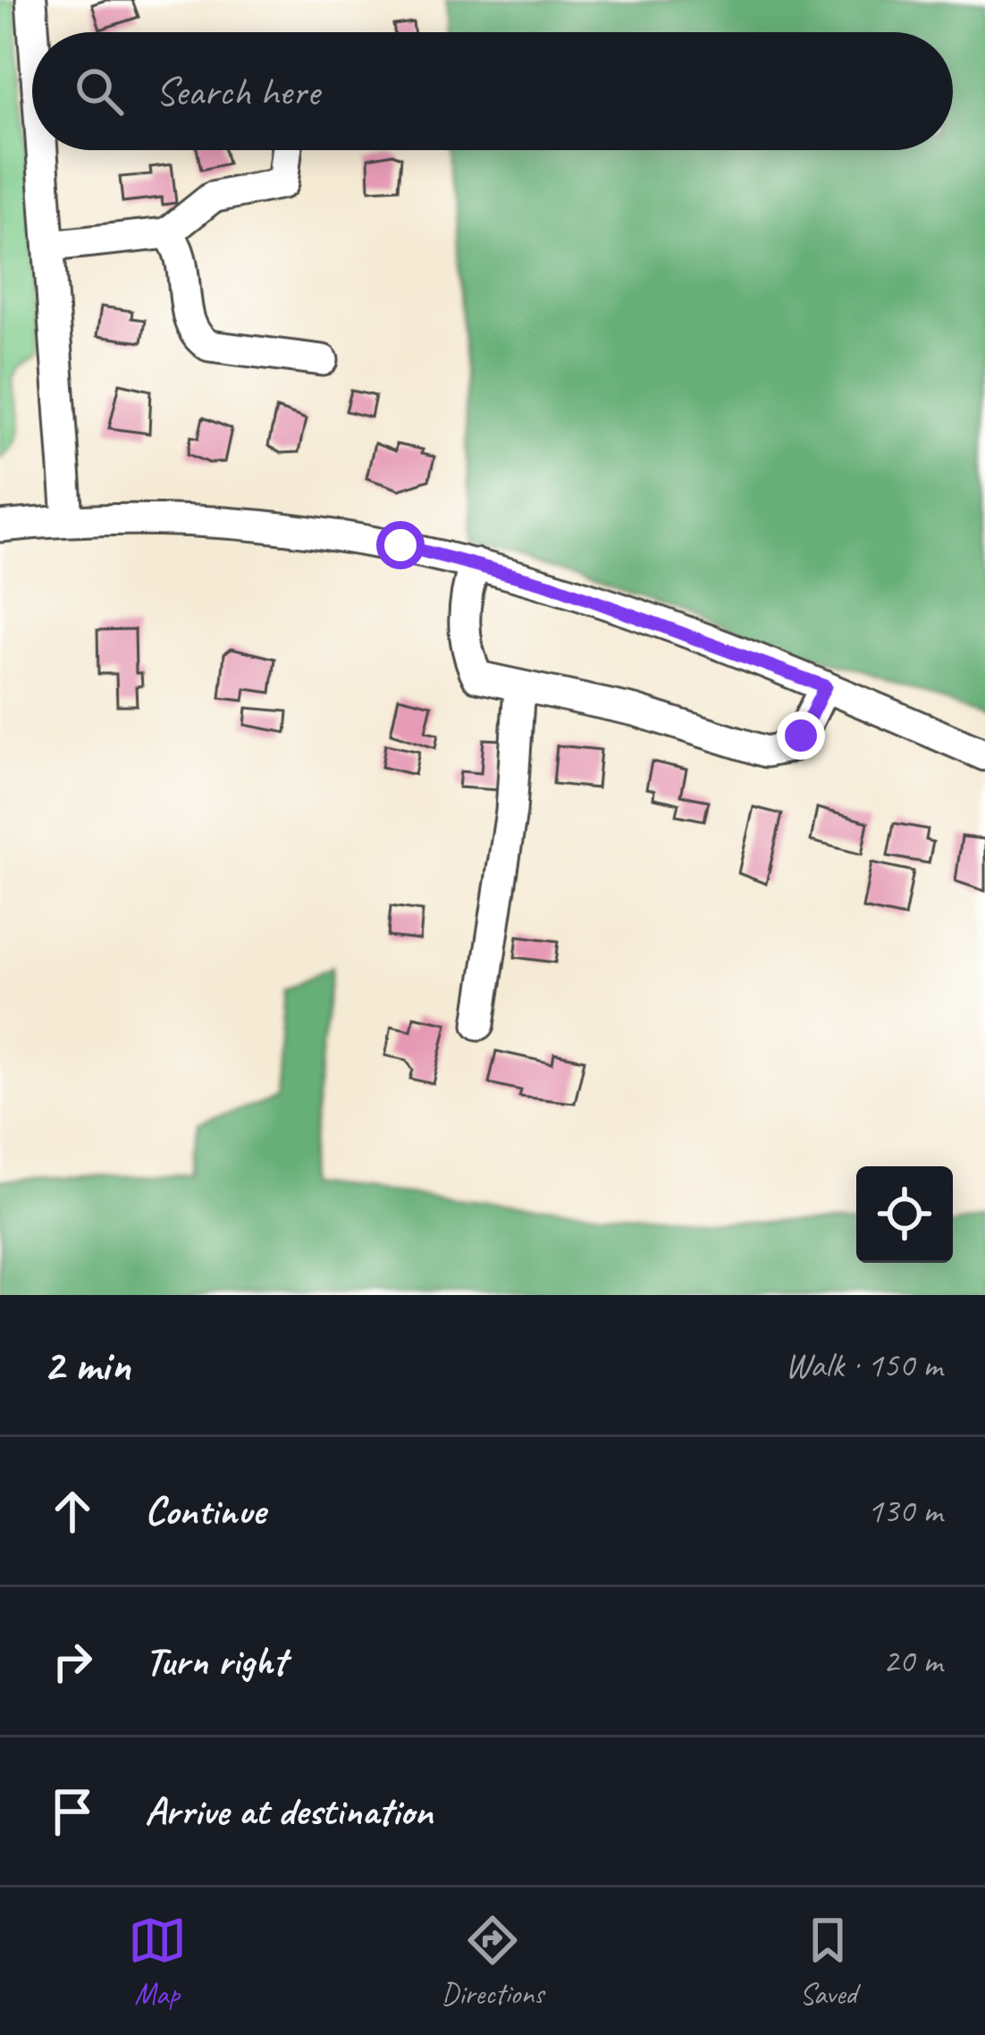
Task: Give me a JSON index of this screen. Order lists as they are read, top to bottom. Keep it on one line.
{"page":{"search":"Search here","heading":["2 min","Walk · 150 m"],"list":[["Continue","130 m"],["Turn right","20 m"],"Arrive at destination"],"nav":["Map","Directions","Saved"]}}
